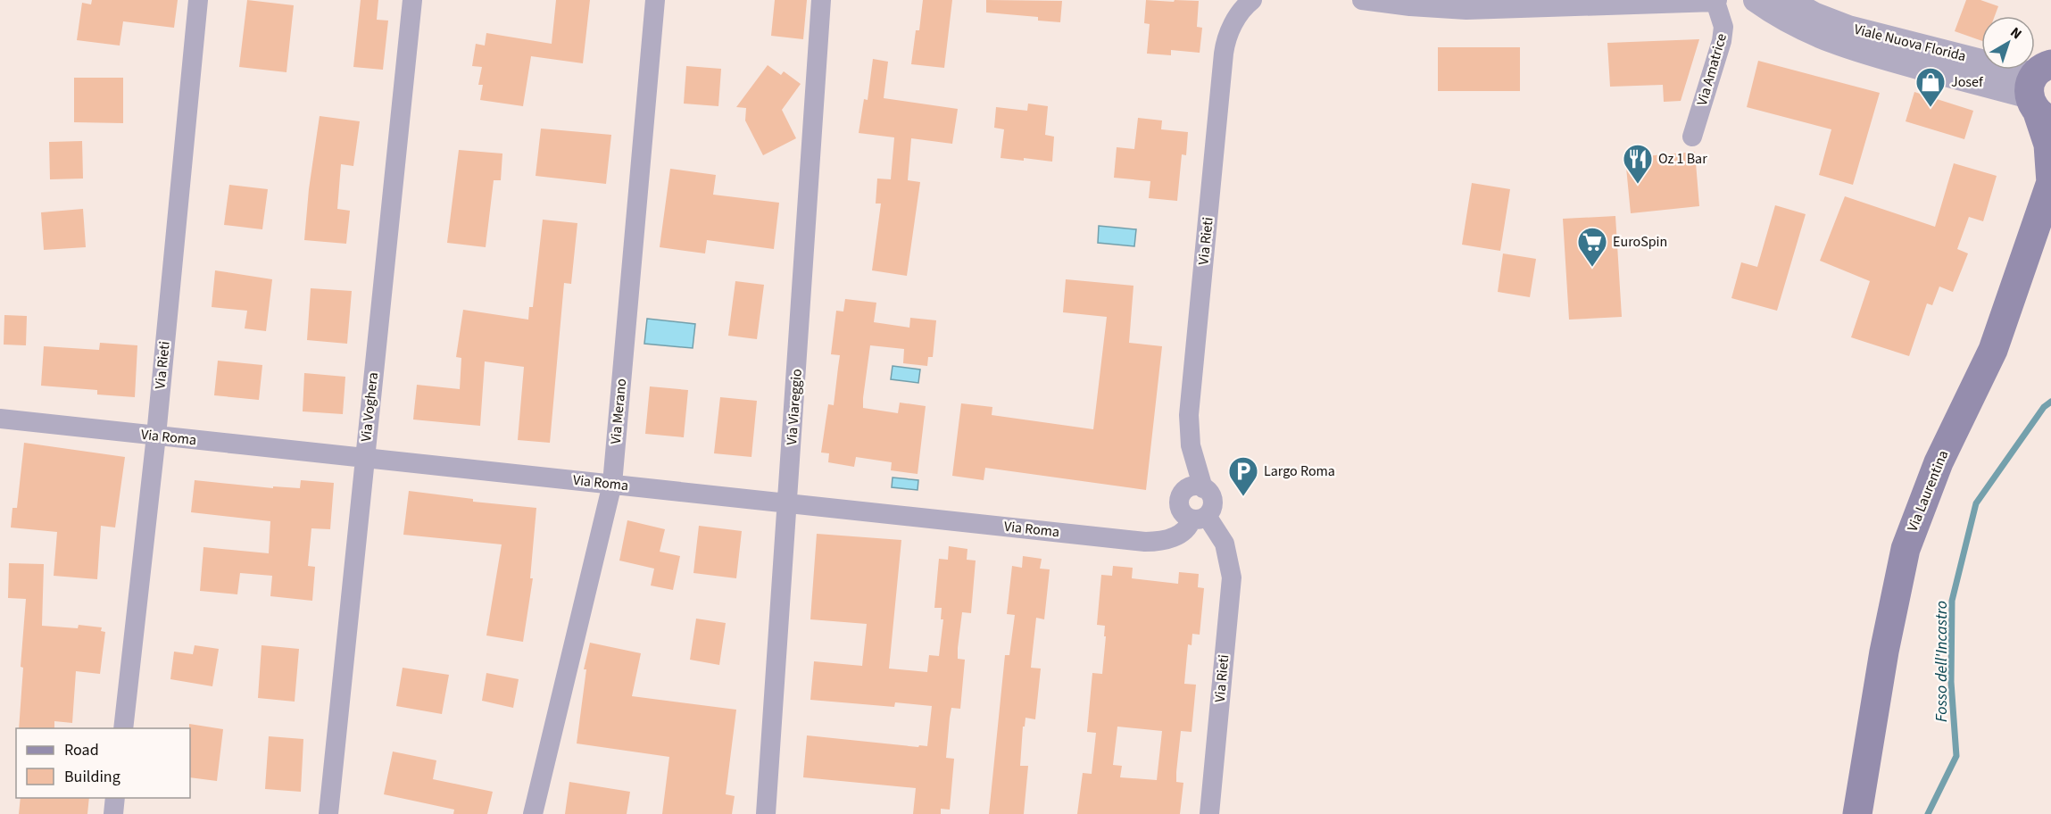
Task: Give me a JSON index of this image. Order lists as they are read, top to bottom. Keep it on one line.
{"streets":{"main road":["Via Laurentina"],"street":["Viale Nuova Florida","Via Amatrice","Via Rieti","Via Voghera","Via Viareggio","Via Merano","Via Roma"]},"crossings":[["Viale Nuova Florida","Via Laurentina"],["Via Rieti","Via Roma"],["Via Voghera","Via Roma"],["Via Viareggio","Via Roma"],["Via Merano","Via Roma"]],"water":["Fosso dell'Incastro"],"places":{"shop":["Josef"],"restaurant":["Oz 1 Bar"],"supermarket":["EuroSpin"],"parking":["Largo Roma"]},"legend":["Road","Building"],"north":"top right"}
